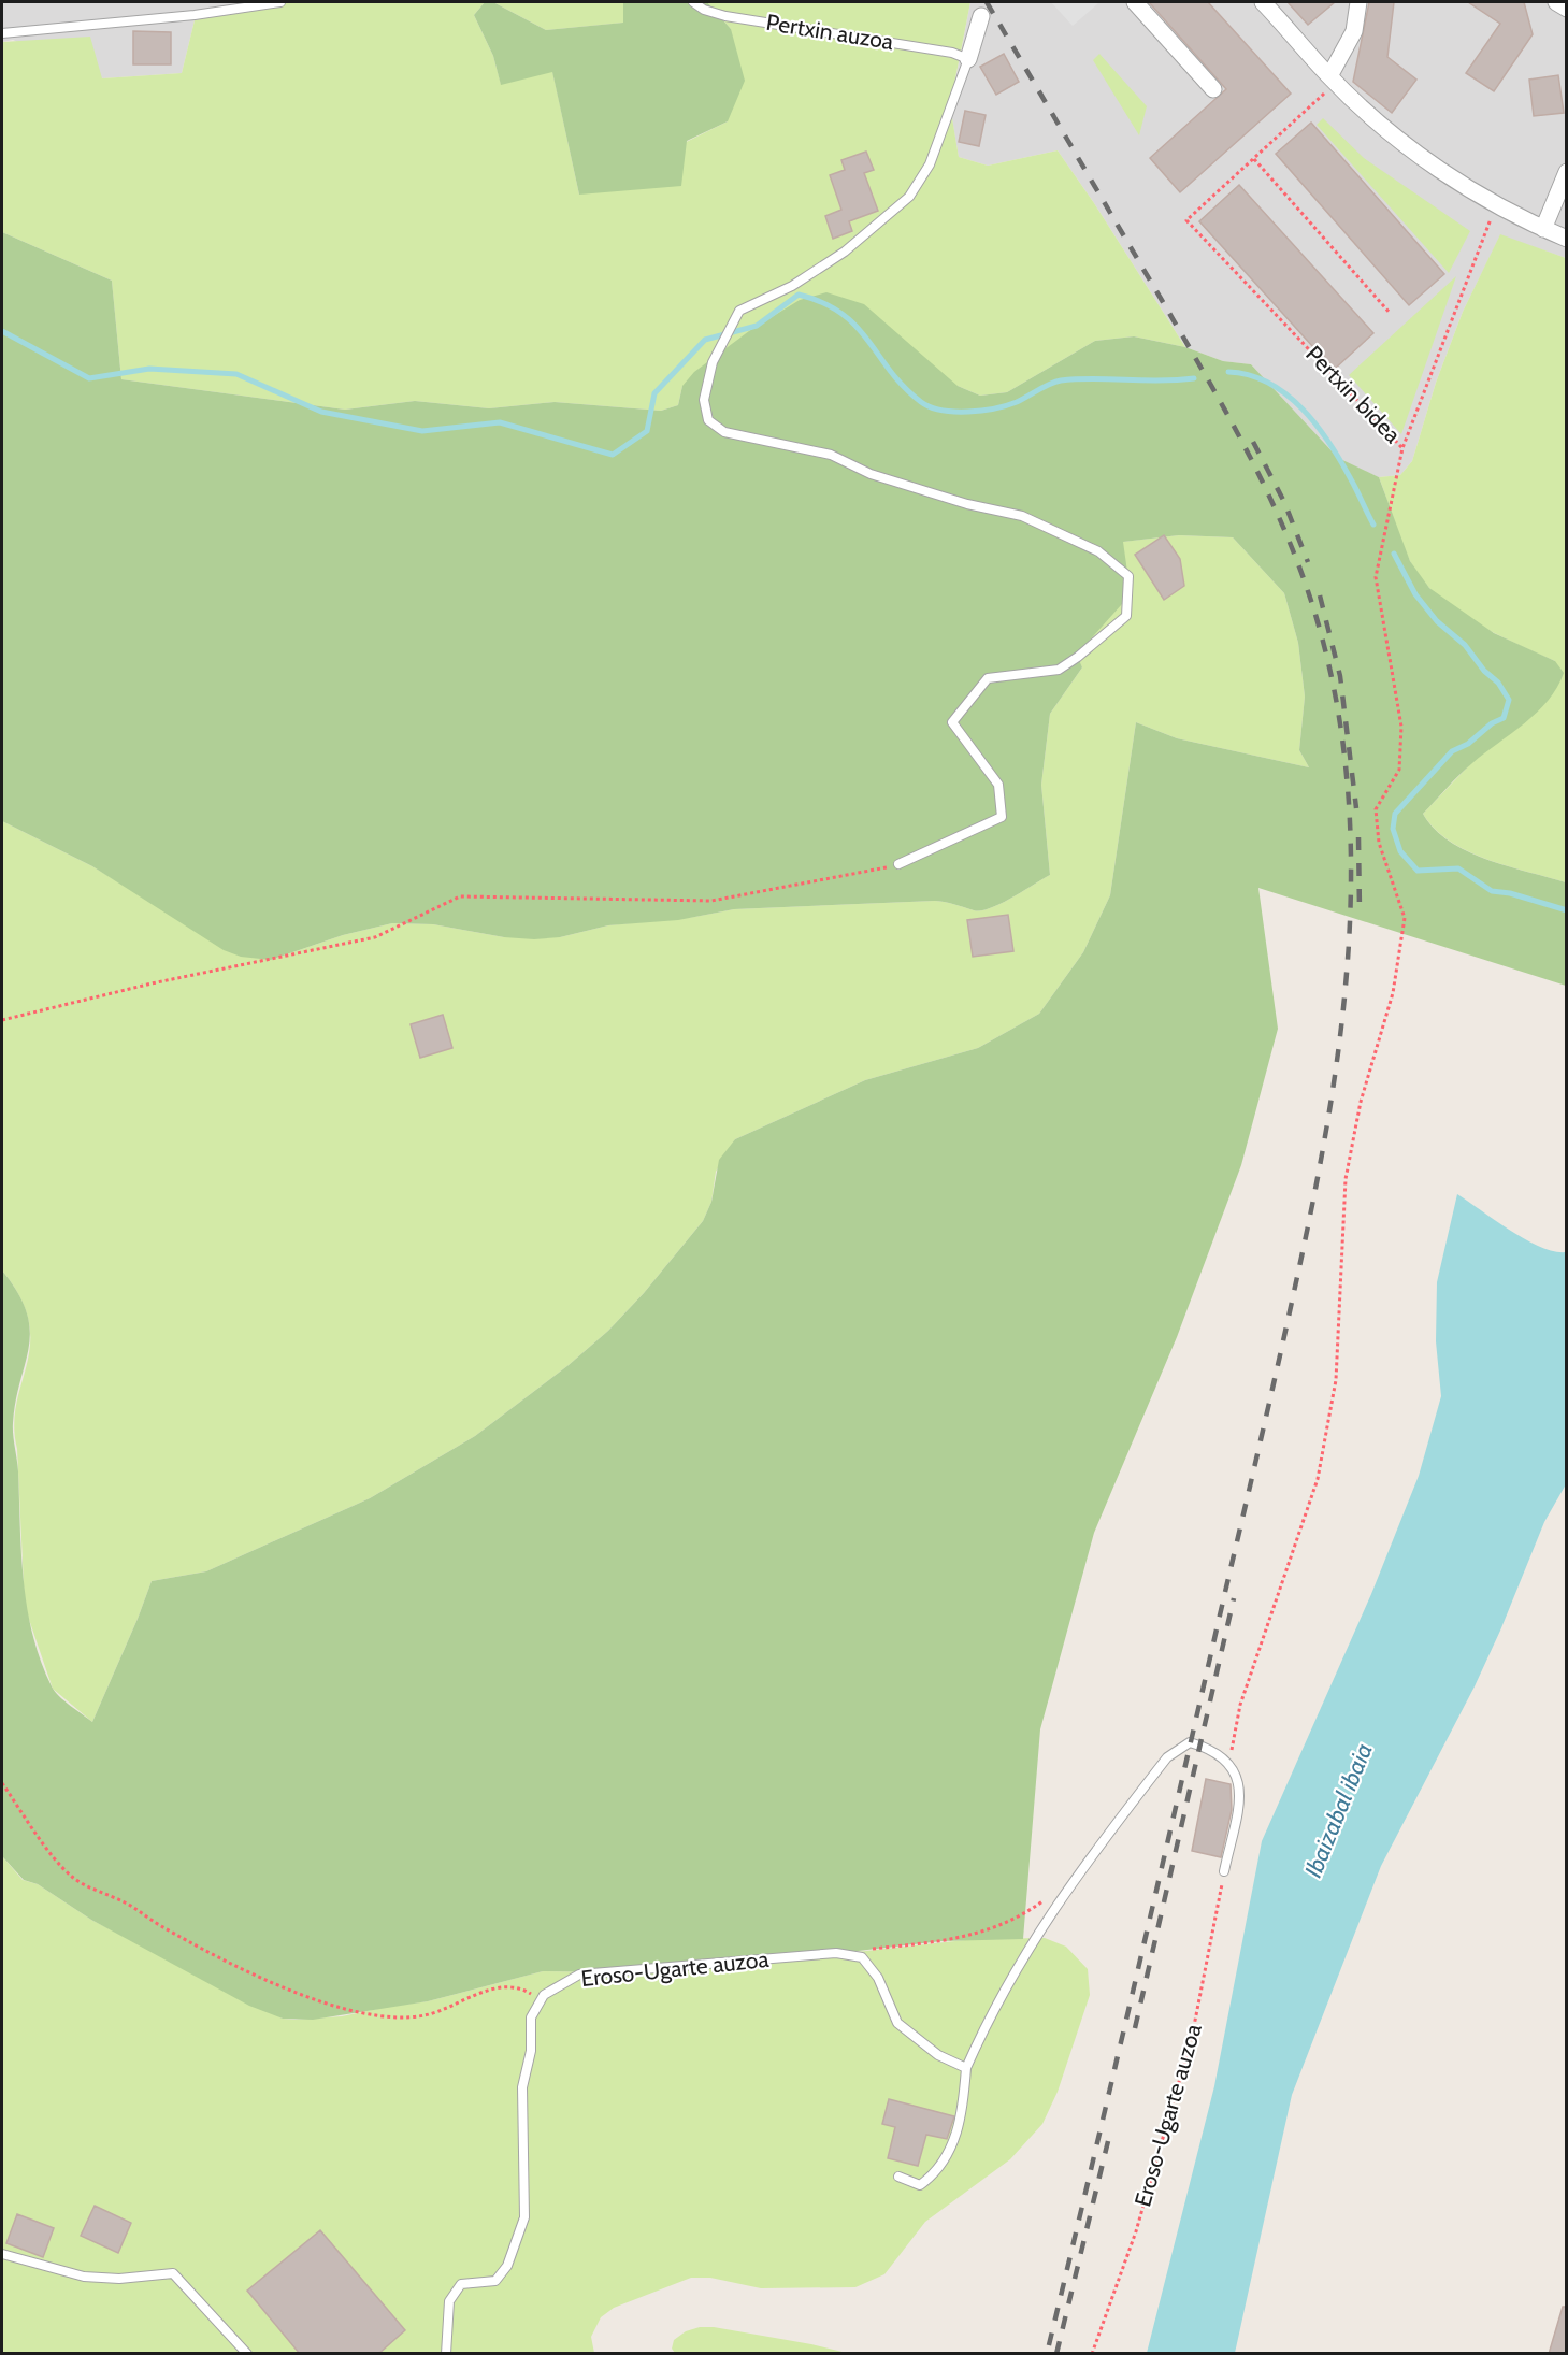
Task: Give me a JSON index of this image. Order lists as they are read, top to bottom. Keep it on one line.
{"streets":{"lane":["Pertxin auzoa","Eroso-Ugarte auzoa"],"path":["Pertxin bidea"]},"water":["Ibaizabal ibaia"]}
